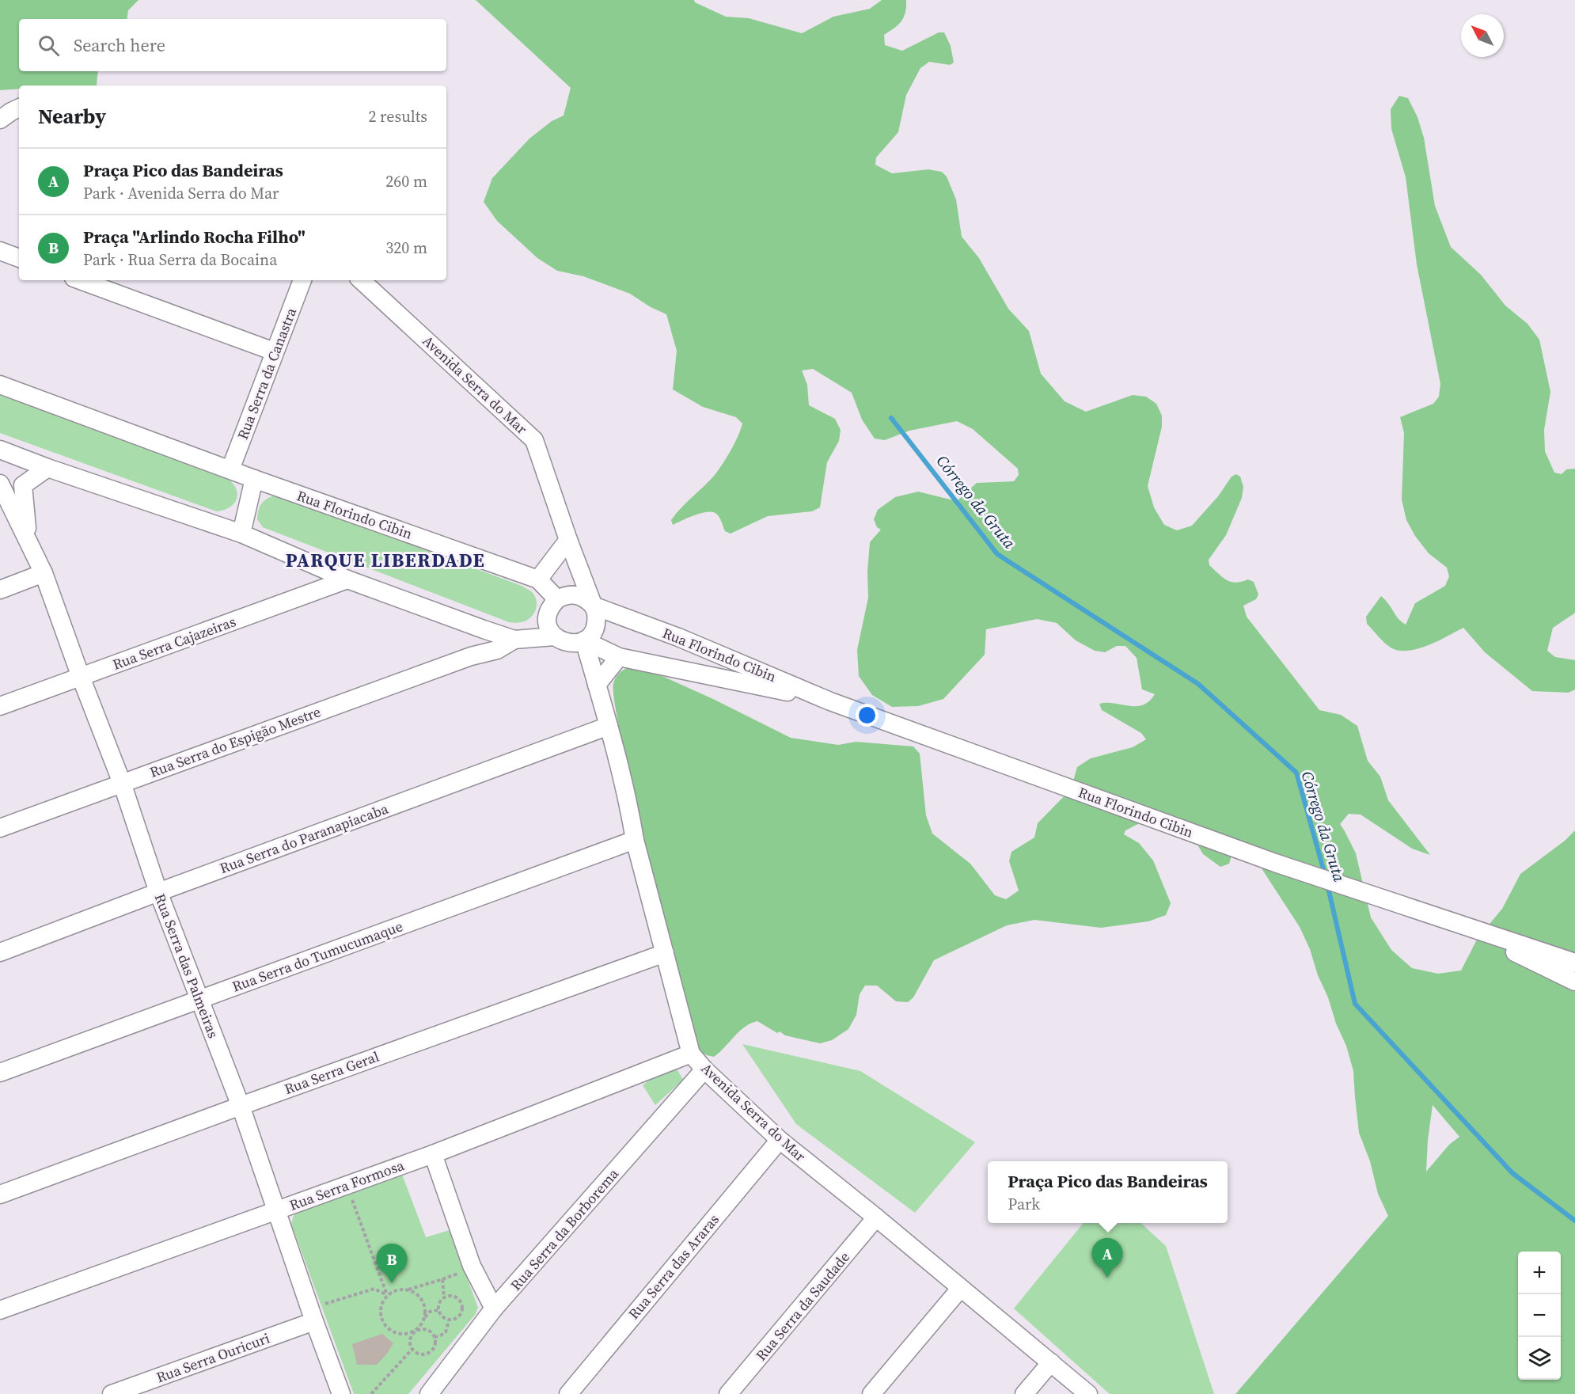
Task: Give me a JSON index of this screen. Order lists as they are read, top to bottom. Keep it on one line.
{"streets":{"street":["Rua Serra da Canastra","Avenida Serra do Mar","Rua Florindo Cibin","Rua Serra Cajazeiras","Rua Serra do Espigão Mestre","Rua Serra do Paranapiacaba","Rua Serra do Tumucumaque","Rua Serra das Palmeiras","Rua Serra Geral","Rua Serra Formosa","Rua Serra da Borborema","Rua Serra das Araras","Rua Serra da Saudade","Rua Serra Ouricuri"]},"crossings":[["Rua Serra da Canastra","Rua Florindo Cibin"],["Avenida Serra do Mar","Rua Florindo Cibin"],["Avenida Serra do Mar","Rua Serra do Paranapiacaba"],["Avenida Serra do Mar","Rua Serra do Tumucumaque"],["Avenida Serra do Mar","Rua Serra Geral"],["Avenida Serra do Mar","Rua Serra Formosa"],["Avenida Serra do Mar","Rua Serra da Borborema"],["Avenida Serra do Mar","Rua Serra das Araras"],["Avenida Serra do Mar","Rua Serra da Saudade"],["Rua Serra Cajazeiras","Rua Serra das Palmeiras"],["Rua Serra do Espigão Mestre","Rua Serra das Palmeiras"],["Rua Serra do Paranapiacaba","Rua Serra das Palmeiras"],["Rua Serra do Tumucumaque","Rua Serra das Palmeiras"],["Rua Serra das Palmeiras","Rua Serra Geral"],["Rua Serra das Palmeiras","Rua Serra Formosa"],["Rua Serra das Palmeiras","Rua Serra Ouricuri"]],"districts":["PARQUE LIBERDADE"],"water":["Córrego da Gruta"],"north":"top left","page":{"search":"Search here","heading":["Nearby","2 results"],"list":[{"mark":"A","name":"Praça Pico das Bandeiras","note":"Park · Avenida Serra do Mar","value":"260 m"},{"mark":"B","name":"Praça \"Arlindo Rocha Filho\"","note":"Park · Rua Serra da Bocaina","value":"320 m"}],"popup":["Praça Pico das Bandeiras","Park"],"pins":["A","B"],"map_buttons":["+","−"]}}
